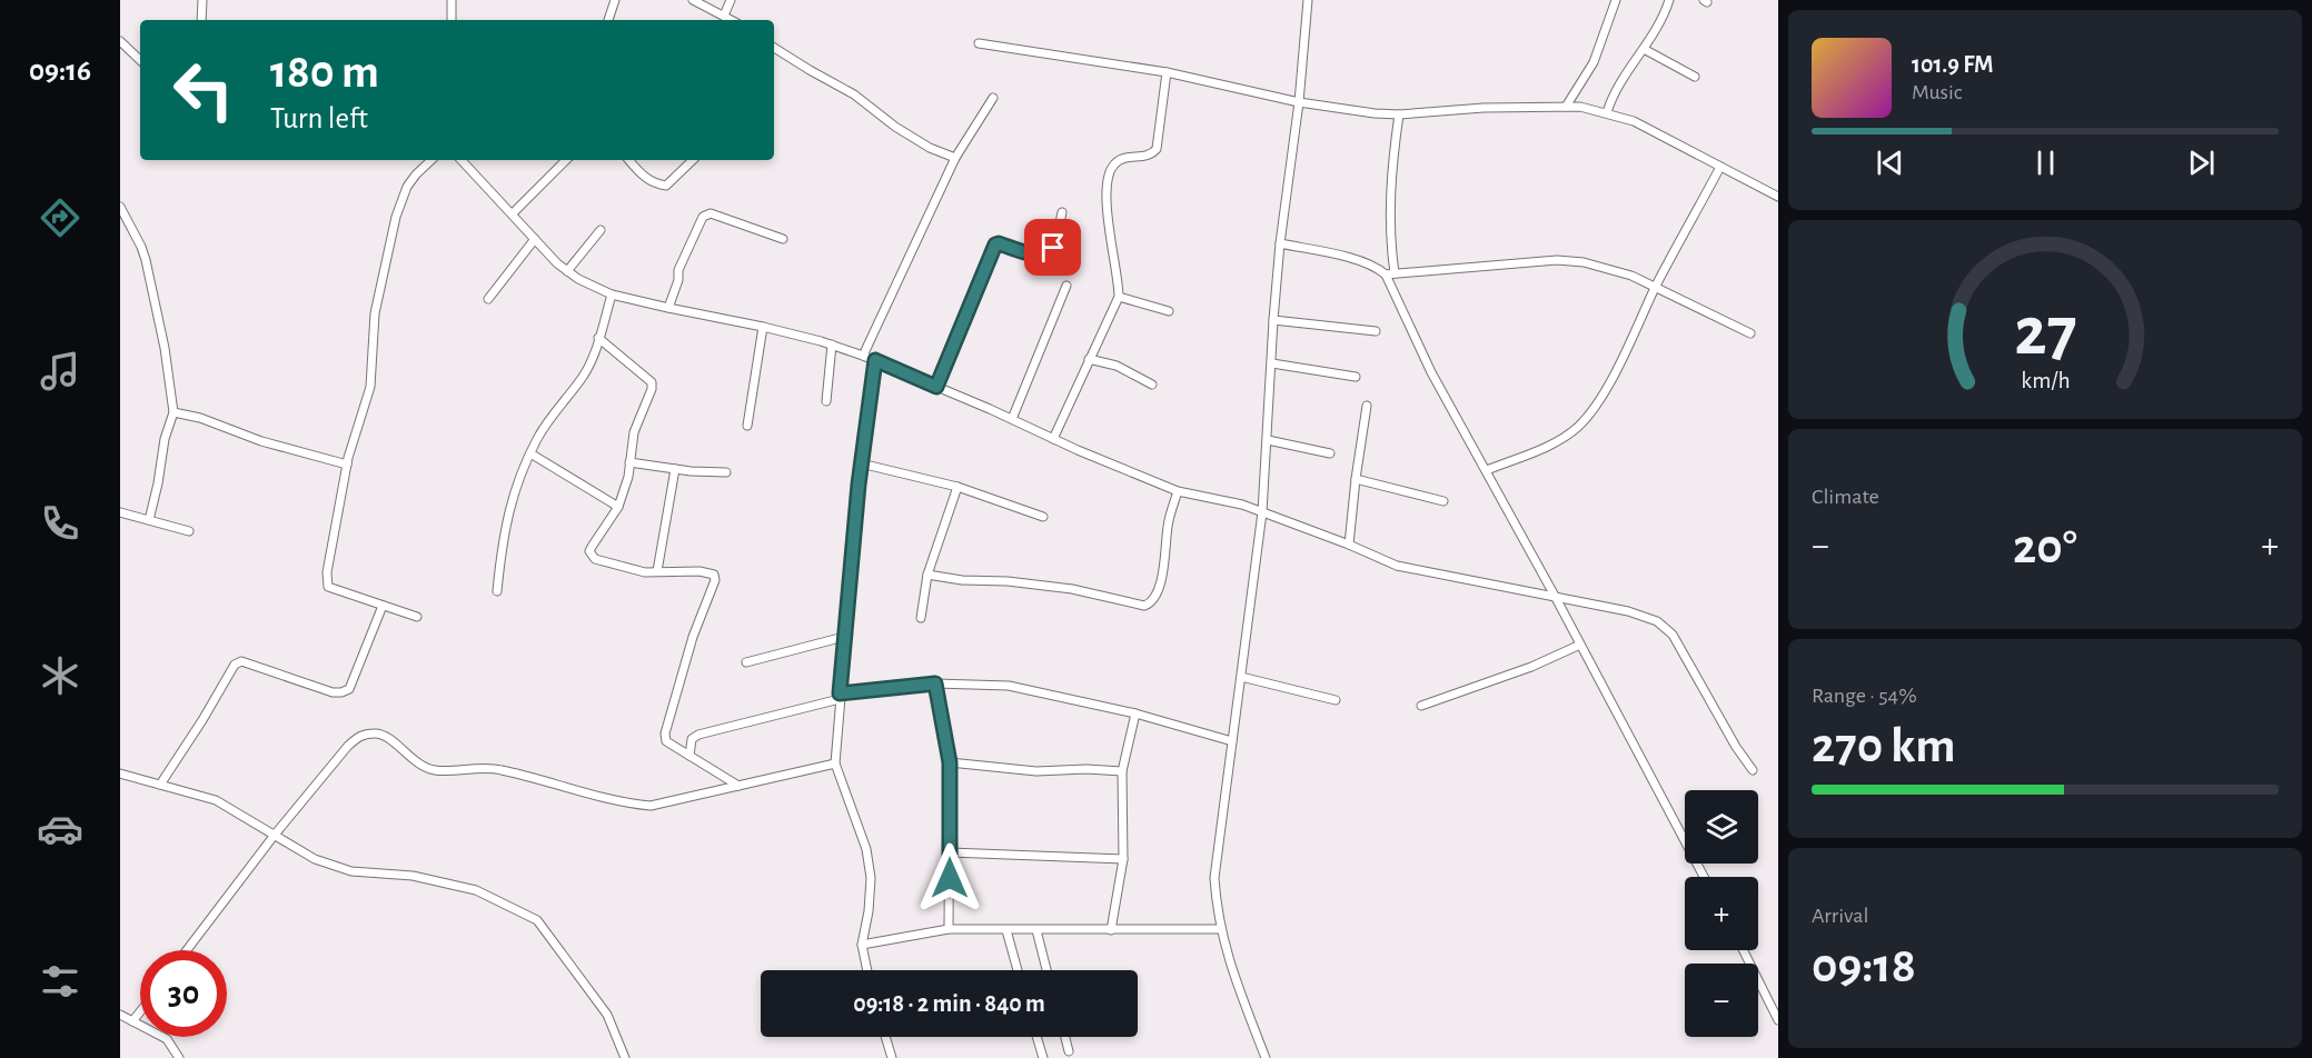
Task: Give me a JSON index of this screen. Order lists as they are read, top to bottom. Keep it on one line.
{"page":{"tabs":"09:16","turn":["180 m","Turn left"],"song":["101.9 FM","Music"],"tile":["Climate",["Range · 54%","270 km"],["Arrival","09:18"]],"heat":["−","20°","+"],"map_buttons":["+","−"],"limit":"30","trip":"09:18 · 2 min · 840 m","gauge":["27","km/h"]}}
